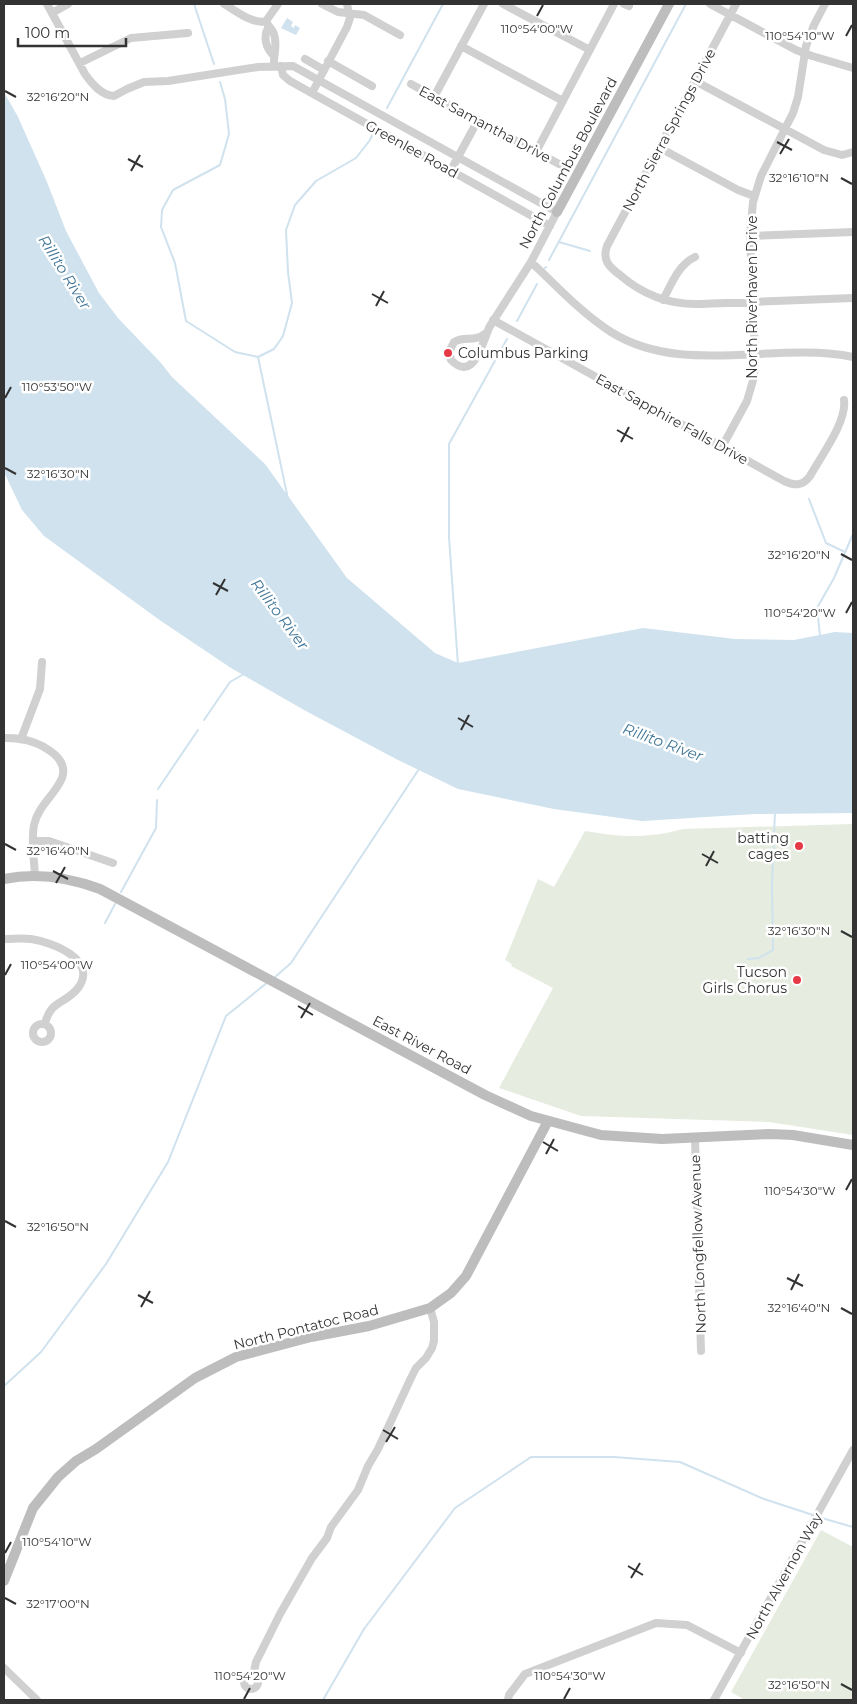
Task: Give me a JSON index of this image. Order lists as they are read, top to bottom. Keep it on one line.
{"streets":{"street":["East Samantha Drive","North Sierra Springs Drive","Greenlee Road","North Columbus Boulevard","North Riverhaven Drive","East Sapphire Falls Drive","East River Road","North Longfellow Avenue","North Pontatoc Road","North Alvernon Way"]},"crossings":[["Greenlee Road","North Columbus Boulevard"],["North Columbus Boulevard","East Sapphire Falls Drive"],["North Riverhaven Drive","East Sapphire Falls Drive"],["East River Road","North Longfellow Avenue"],["East River Road","North Pontatoc Road"]],"water":["Rillito River"],"places":["Columbus Parking","batting cages","Tucson Girls Chorus"],"scale_bar":"100 m","coordinates":["110°54'00\"W","110°54'10\"W","32°16'20\"N","32°16'10\"N","110°53'50\"W","32°16'30\"N","110°54'20\"W","32°16'40\"N","110°54'30\"W","32°16'50\"N","32°17'00\"N"]}
